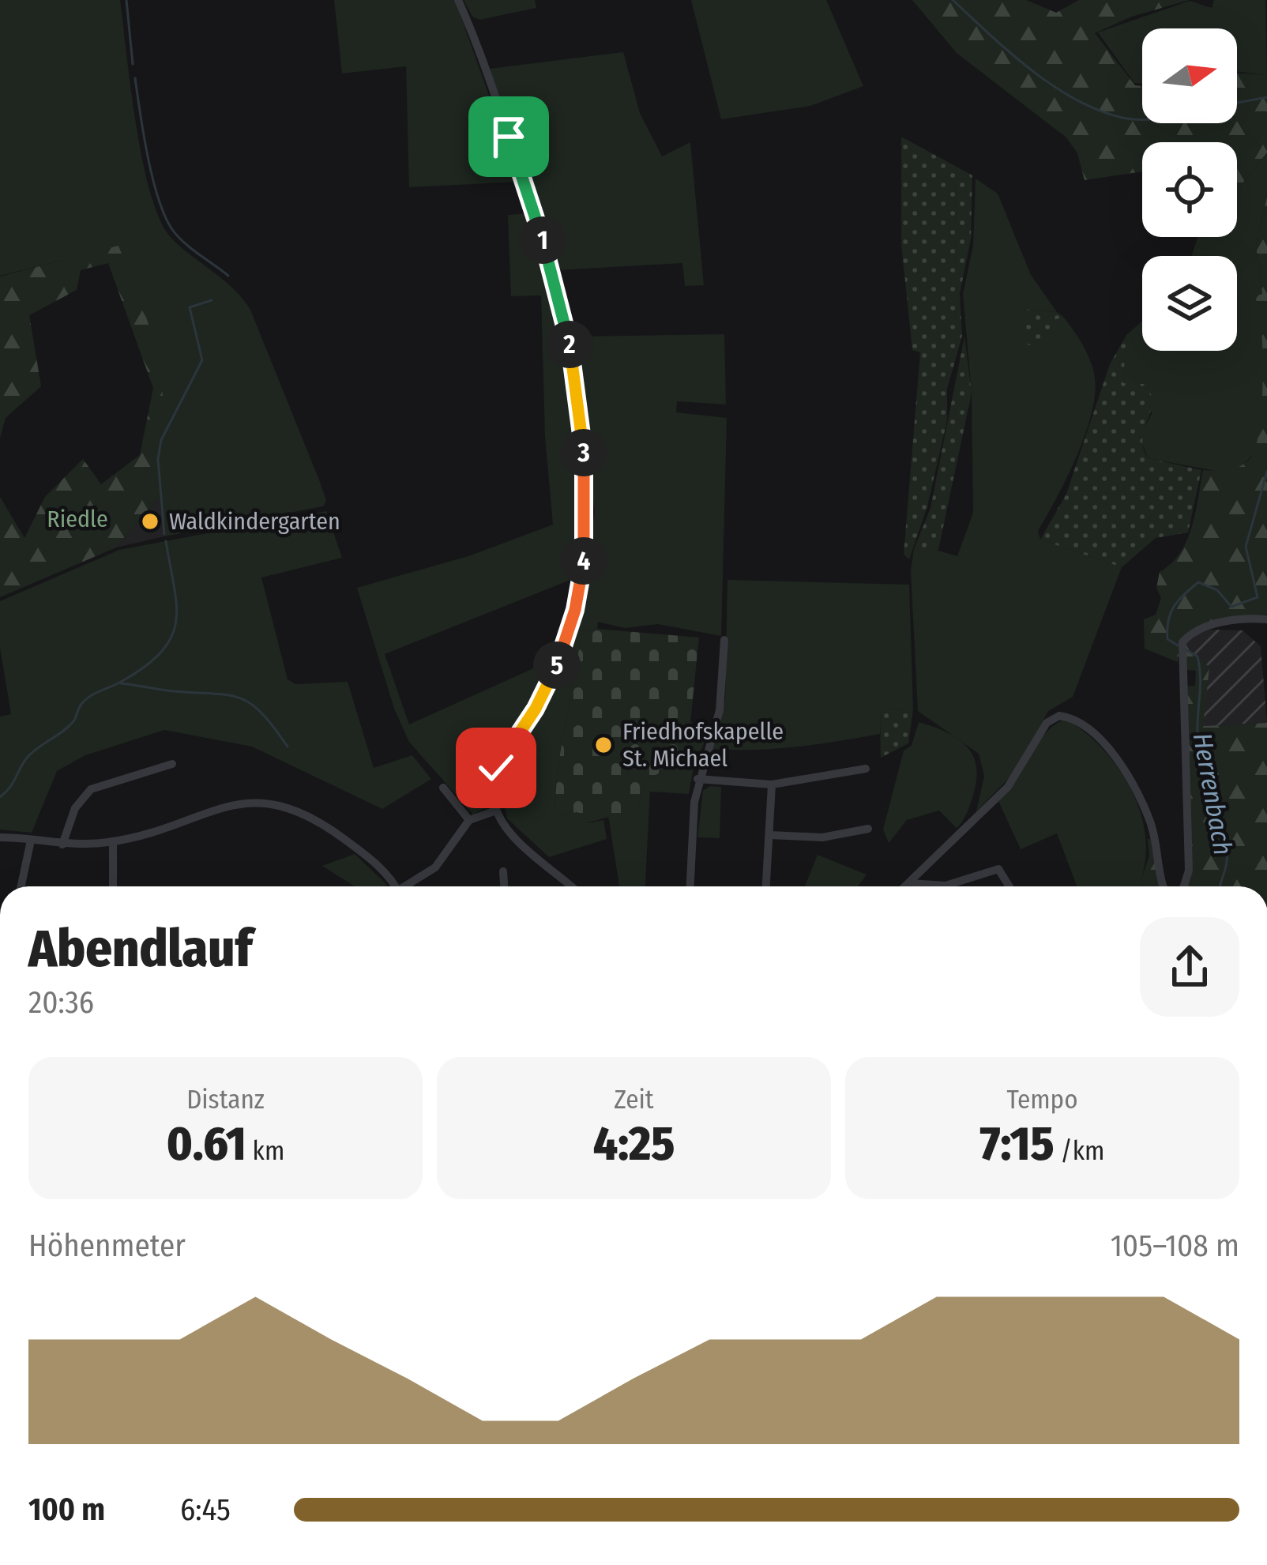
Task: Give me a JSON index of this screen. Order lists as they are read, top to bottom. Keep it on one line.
{"water":["Herrenbach"],"parks":["Riedle"],"places":["Waldkindergarten","Friedhofskapelle St. Michael"],"north":"right","page":{"pins":["1","2","3","4","5"],"heading":["Abendlauf","20:36"],"stats":[["Distanz","0.61 km"],["Zeit","4:25"],["Tempo","7:15 /km"]],"chart":["Höhenmeter","105–108 m"],"list":[{"name":"100 m","note":"6:45"}]}}
